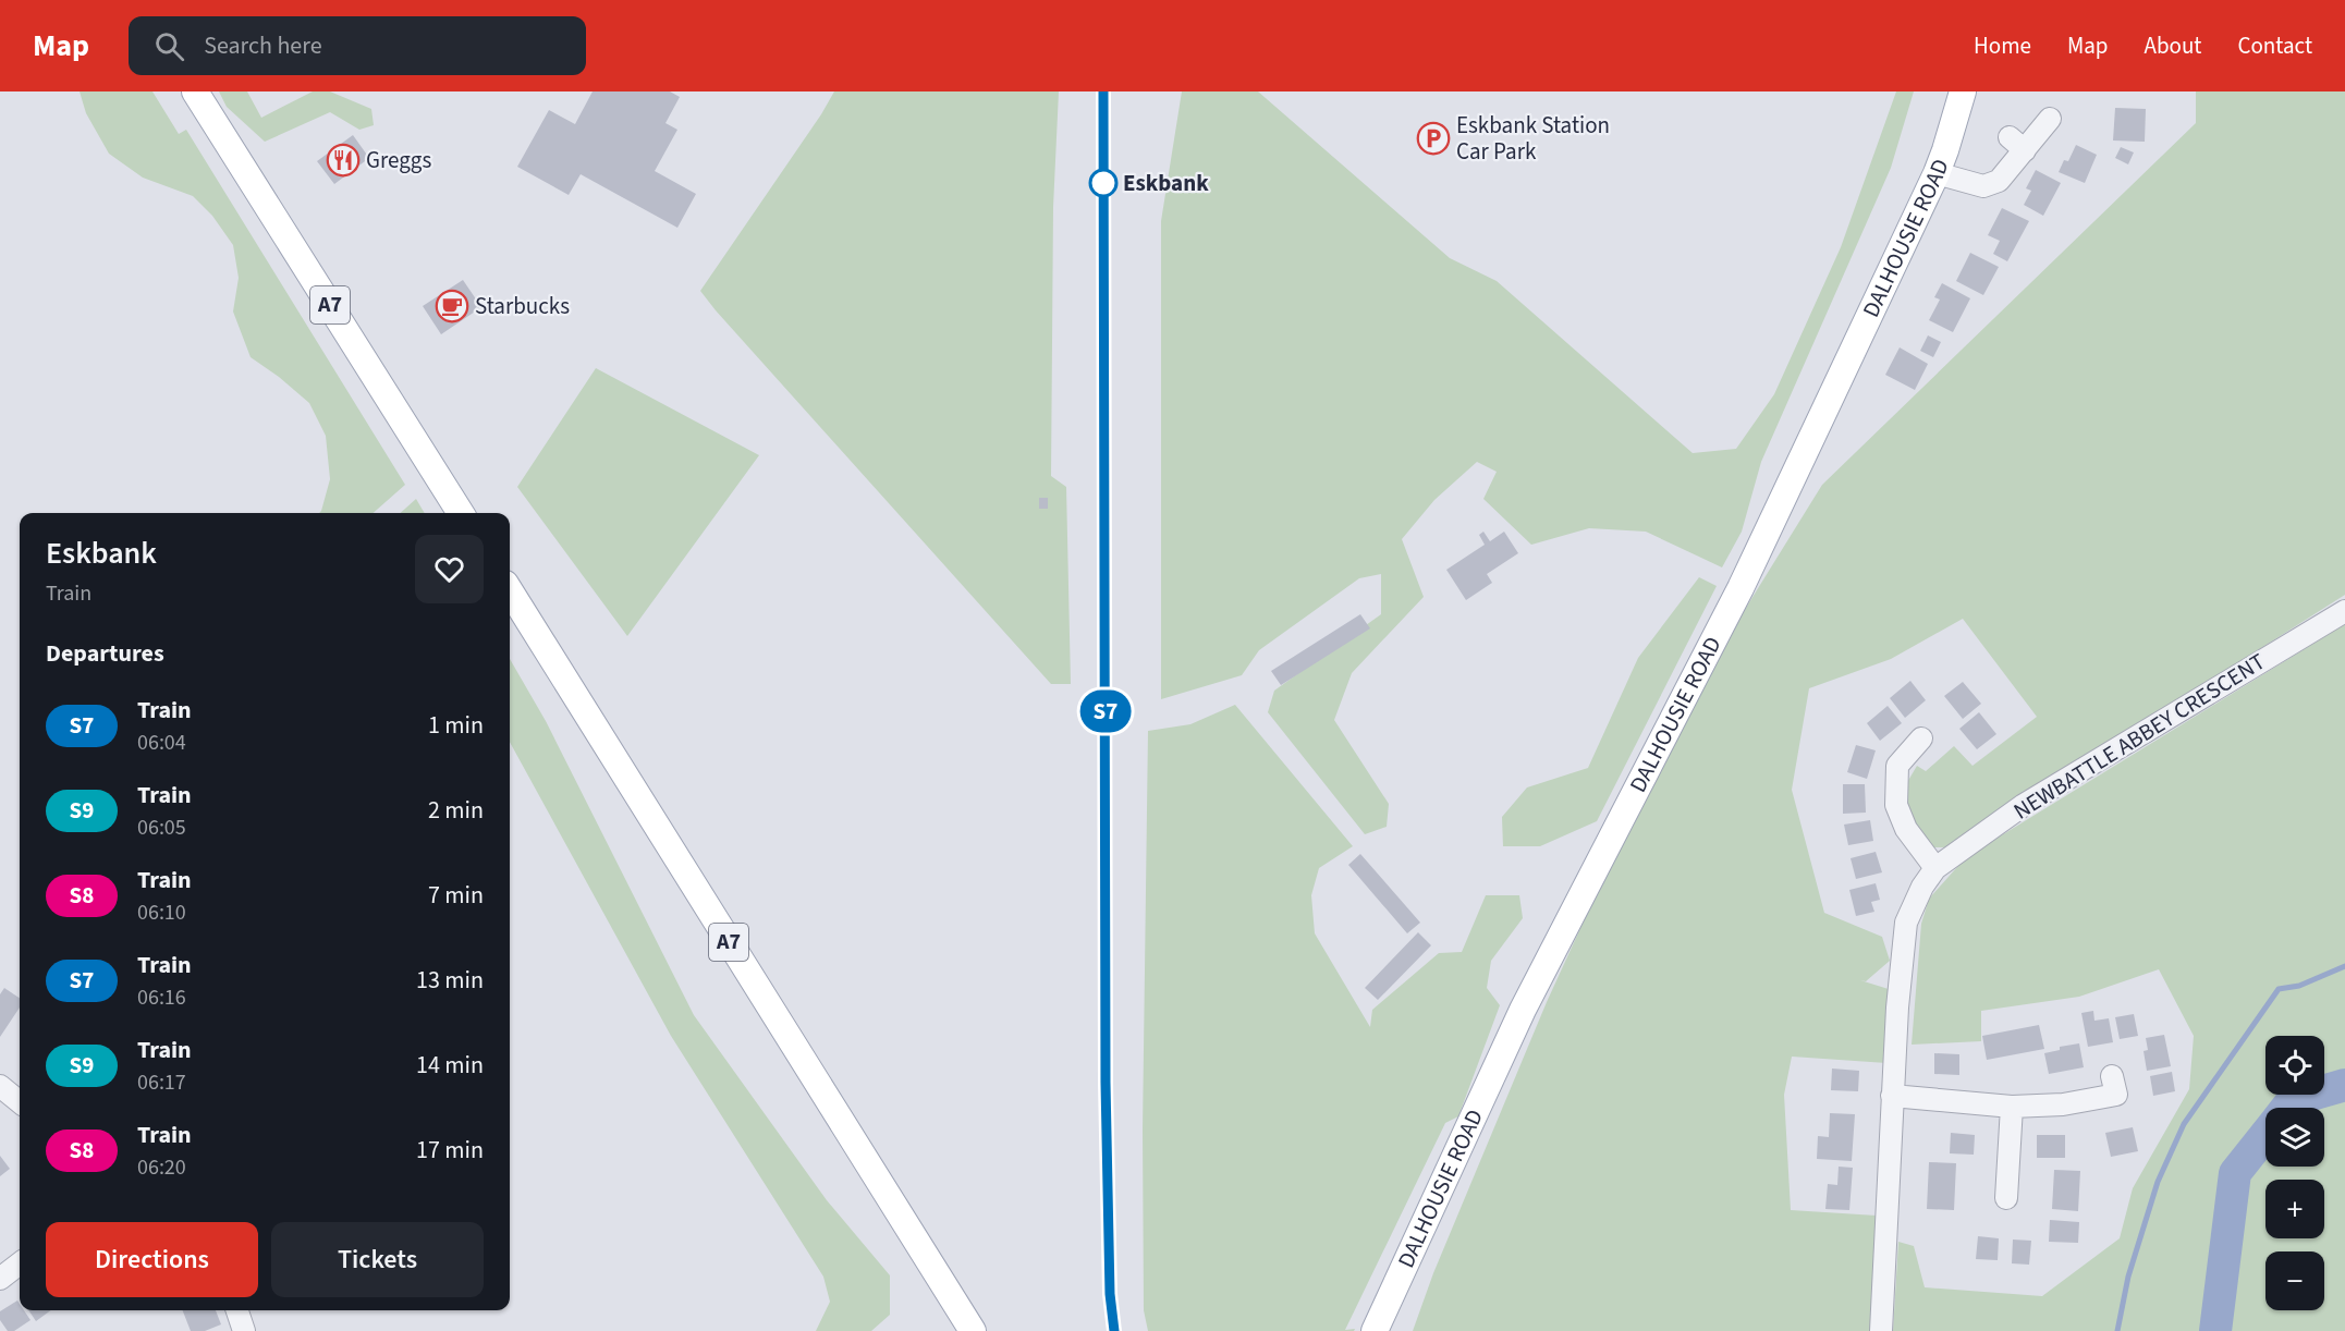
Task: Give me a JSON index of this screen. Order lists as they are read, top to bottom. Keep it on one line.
{"streets":{"main road":["DALHOUSIE ROAD","A7"],"street":["NEWBATTLE ABBEY CRESCENT"]},"places":{"parking":["Eskbank Station Car Park"],"restaurant":["Greggs"],"other":["Eskbank"],"cafe":["Starbucks"]},"page":{"header":"Map","search":"Search here","nav":["Home","Map","About","Contact"],"on_map":"S7","heading":[["Eskbank","Train"],"Departures"],"list":[{"mark":"S7","name":"Train","note":"06:04","value":"1 min"},{"mark":"S9","name":"Train","note":"06:05","value":"2 min"},{"mark":"S8","name":"Train","note":"06:10","value":"7 min"},{"mark":"S7","name":"Train","note":"06:16","value":"13 min"},{"mark":"S9","name":"Train","note":"06:17","value":"14 min"},{"mark":"S8","name":"Train","note":"06:20","value":"17 min"}],"map_buttons":["+","−"],"buttons":["Directions","Tickets"]}}
